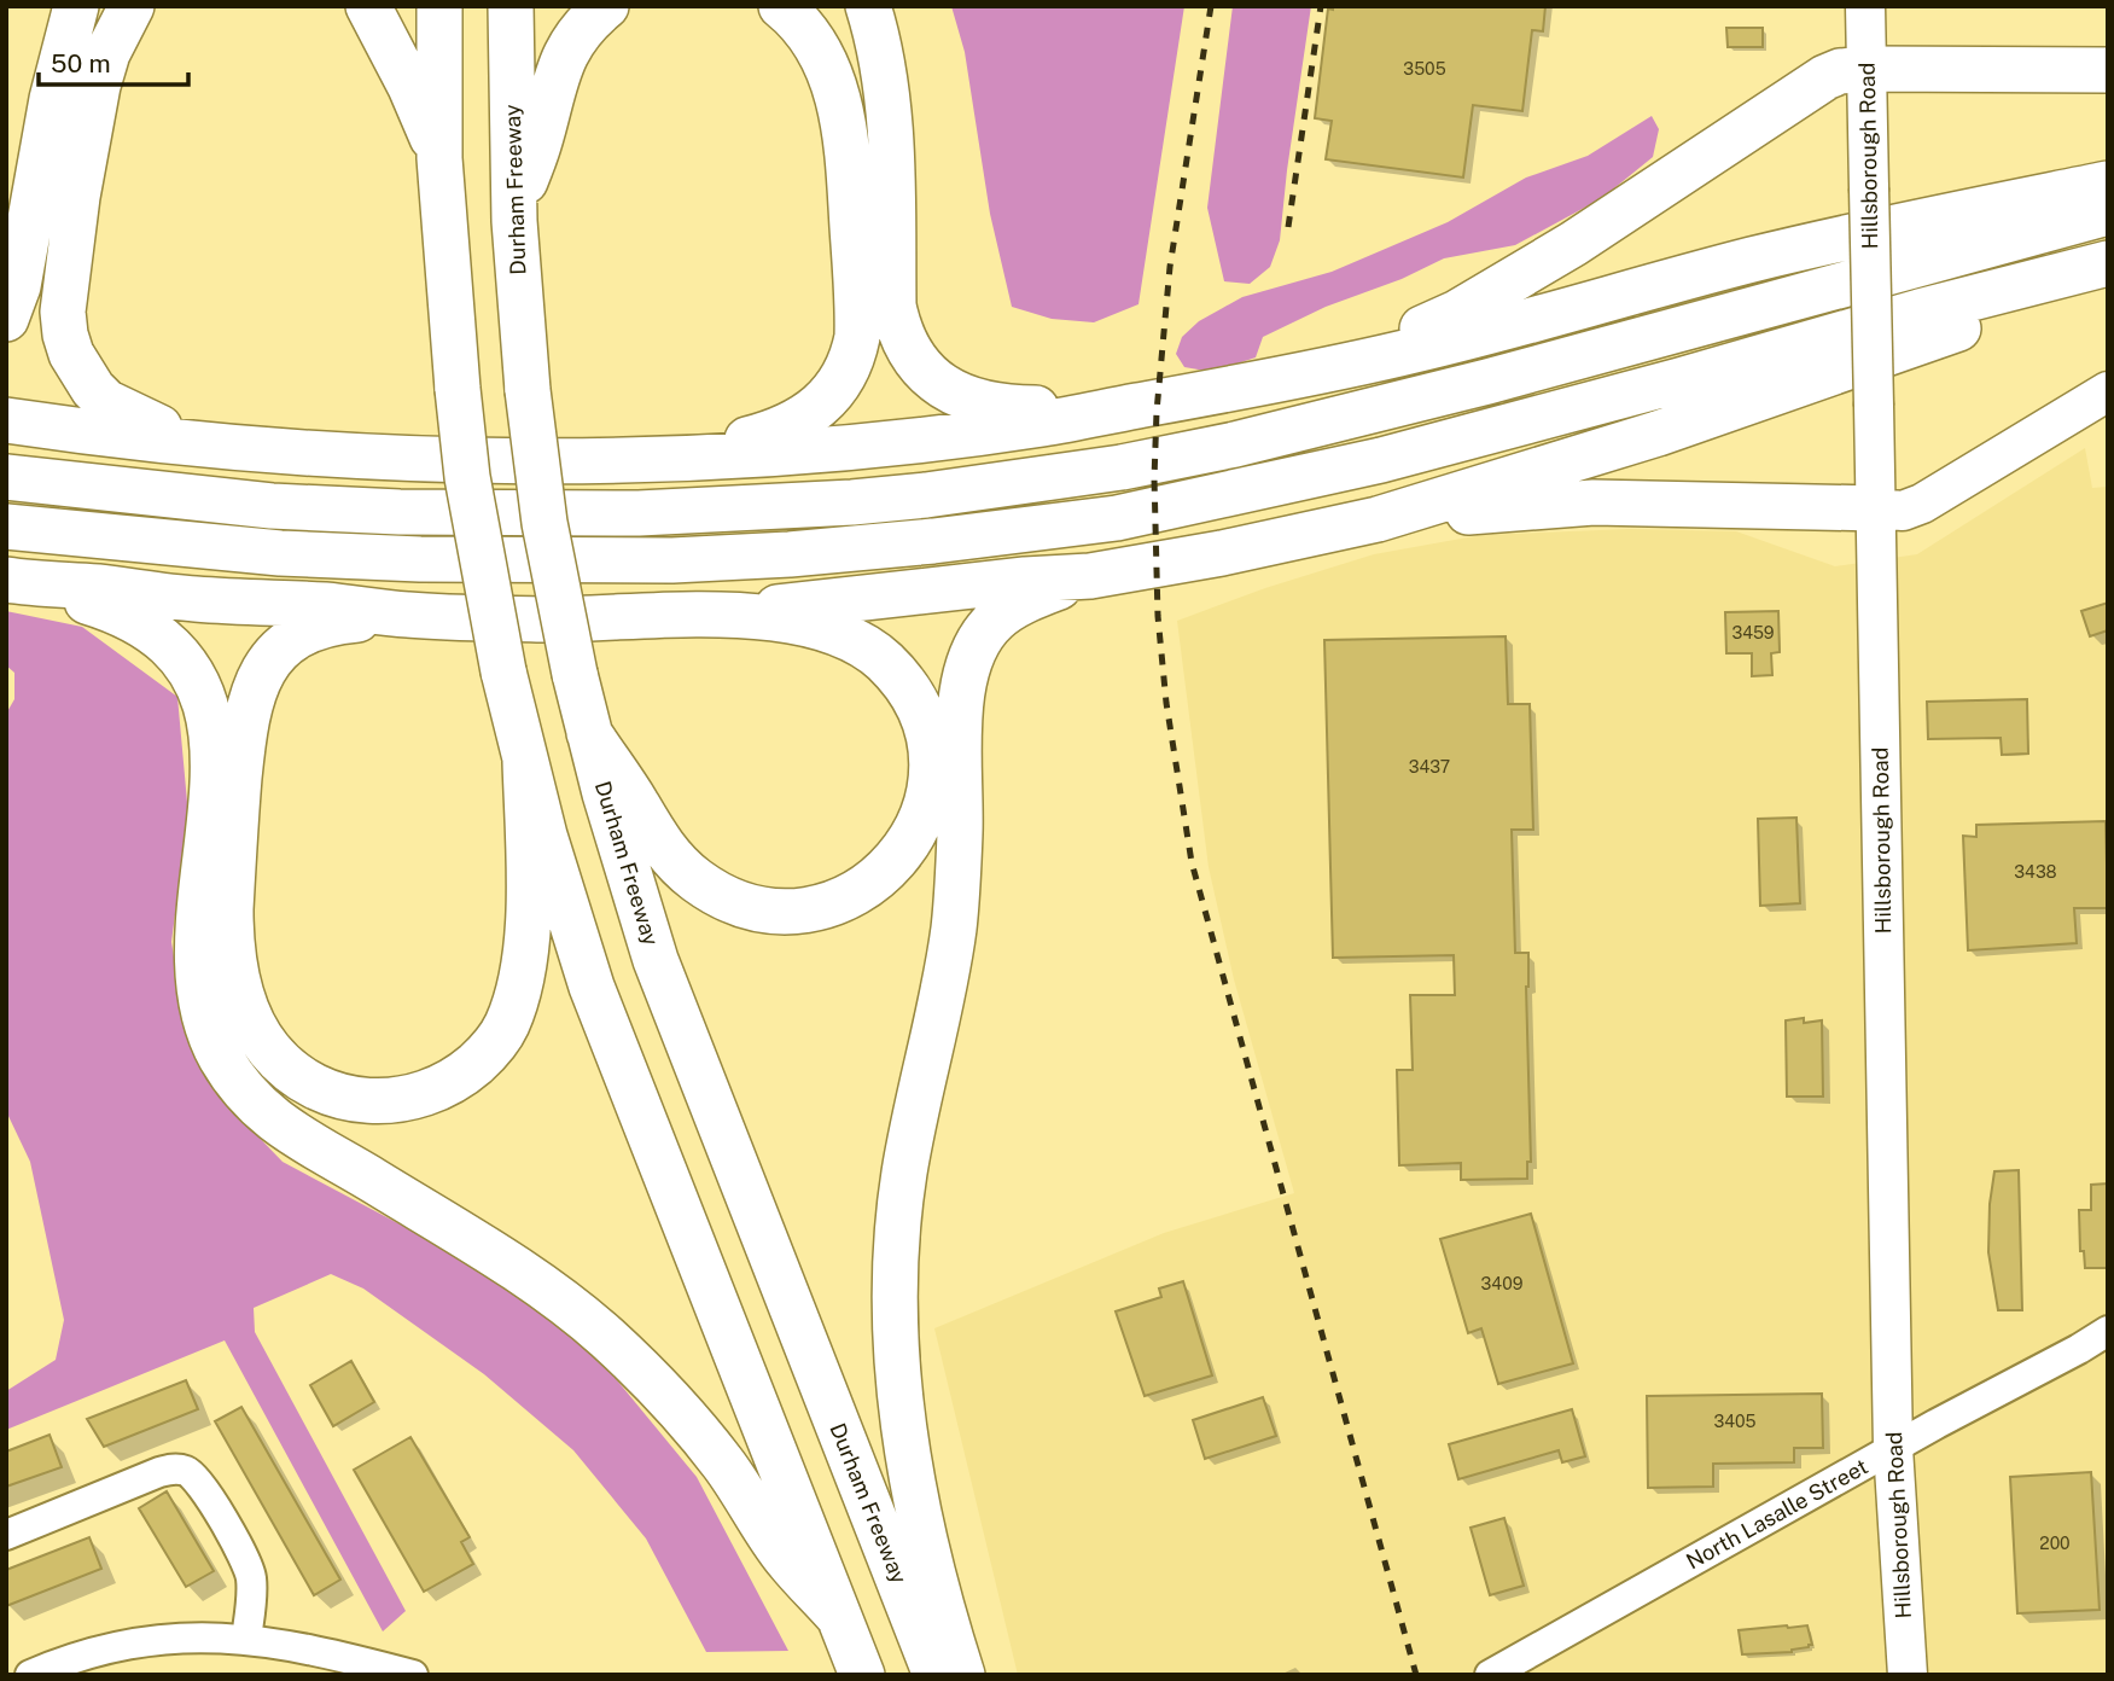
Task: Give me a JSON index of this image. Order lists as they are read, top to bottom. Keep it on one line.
{"streets":{"highway":["Durham Freeway"],"main road":["Hillsborough Road"],"street":["North Lasalle Street"]},"crossings":[["Hillsborough Road","North Lasalle Street"]],"house_numbers":["3505","3459","3437","3438","3409","3405","200"],"scale_bar":"50 m"}
